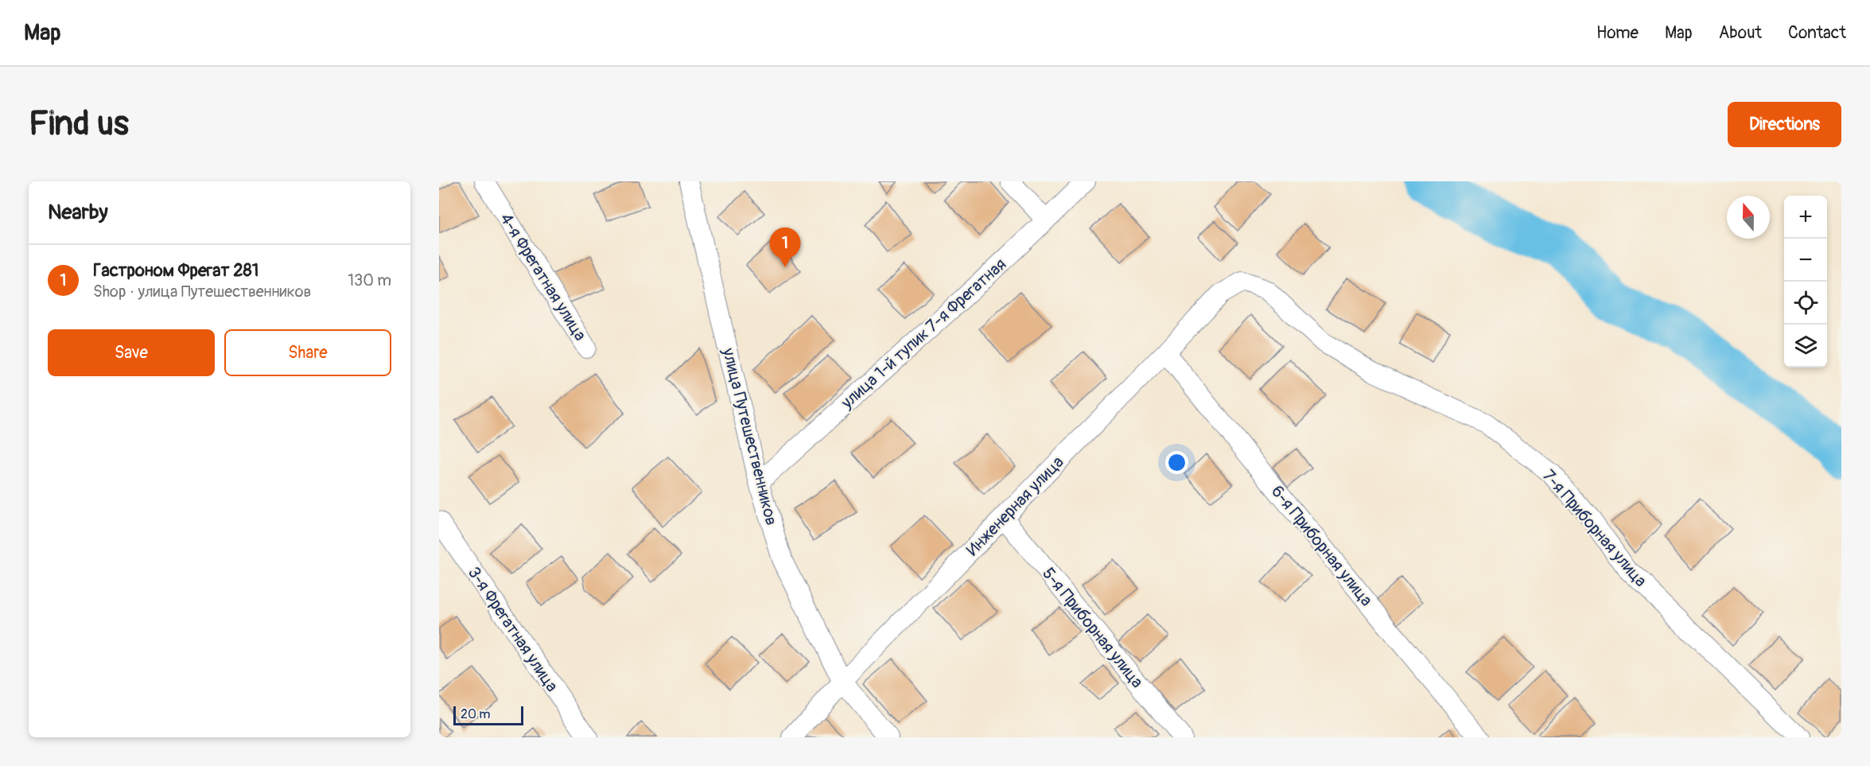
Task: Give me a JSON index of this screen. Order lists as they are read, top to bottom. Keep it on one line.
{"streets":{"street":["4-я Фрегатная улица","улица 1-й тупик 7-я Фрегатная","улица Путешественников","Инженерная улица","7-я Приборная улица","6-я Приборная улица","5-я Приборная улица","3-я Фрегатная улица"]},"crossings":[["улица 1-й тупик 7-я Фрегатная","улица Путешественников"],["улица Путешественников","Инженерная улица"],["Инженерная улица","7-я Приборная улица"],["Инженерная улица","6-я Приборная улица"],["Инженерная улица","5-я Приборная улица"]],"scale_bar":"20 m","north":"top","page":{"header":"Map","nav":["Home","Map","About","Contact"],"buttons":["Directions",["Save","Share"]],"title":"Find us","heading":"Nearby","map_buttons":["+","−"],"pins":"1","list":[{"mark":"1","name":"Гастроном Фрегат 281","note":"Shop · улица Путешественников","value":"130 m"}],"scale":"20 m"}}
